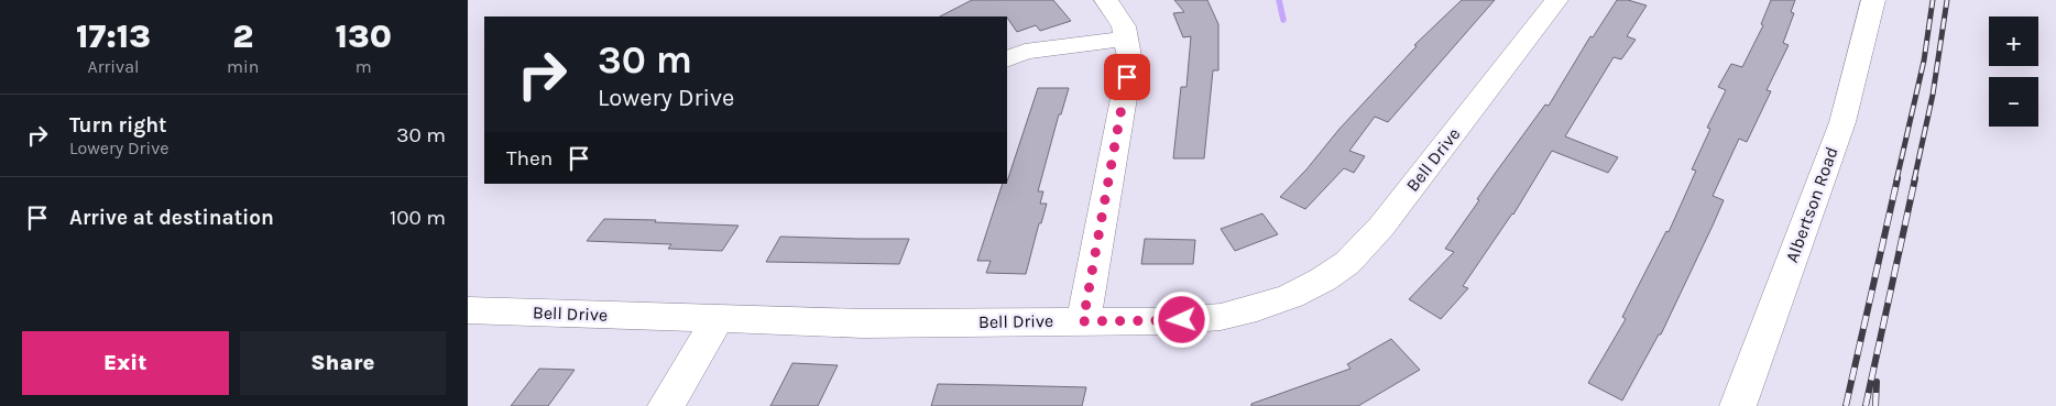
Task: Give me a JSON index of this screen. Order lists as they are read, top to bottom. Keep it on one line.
{"streets":{"street":["Bell Drive","Albertson Road"]},"page":{"eta":["17:13","Arrival","2","min","130","m"],"map_buttons":["+","−"],"turn":["30 m","Lowery Drive"],"list":[{"name":"Turn right","note":"Lowery Drive","value":"30 m"},{"name":"Arrive at destination","value":"100 m"}],"then":"Then","buttons":["Exit","Share"]}}
